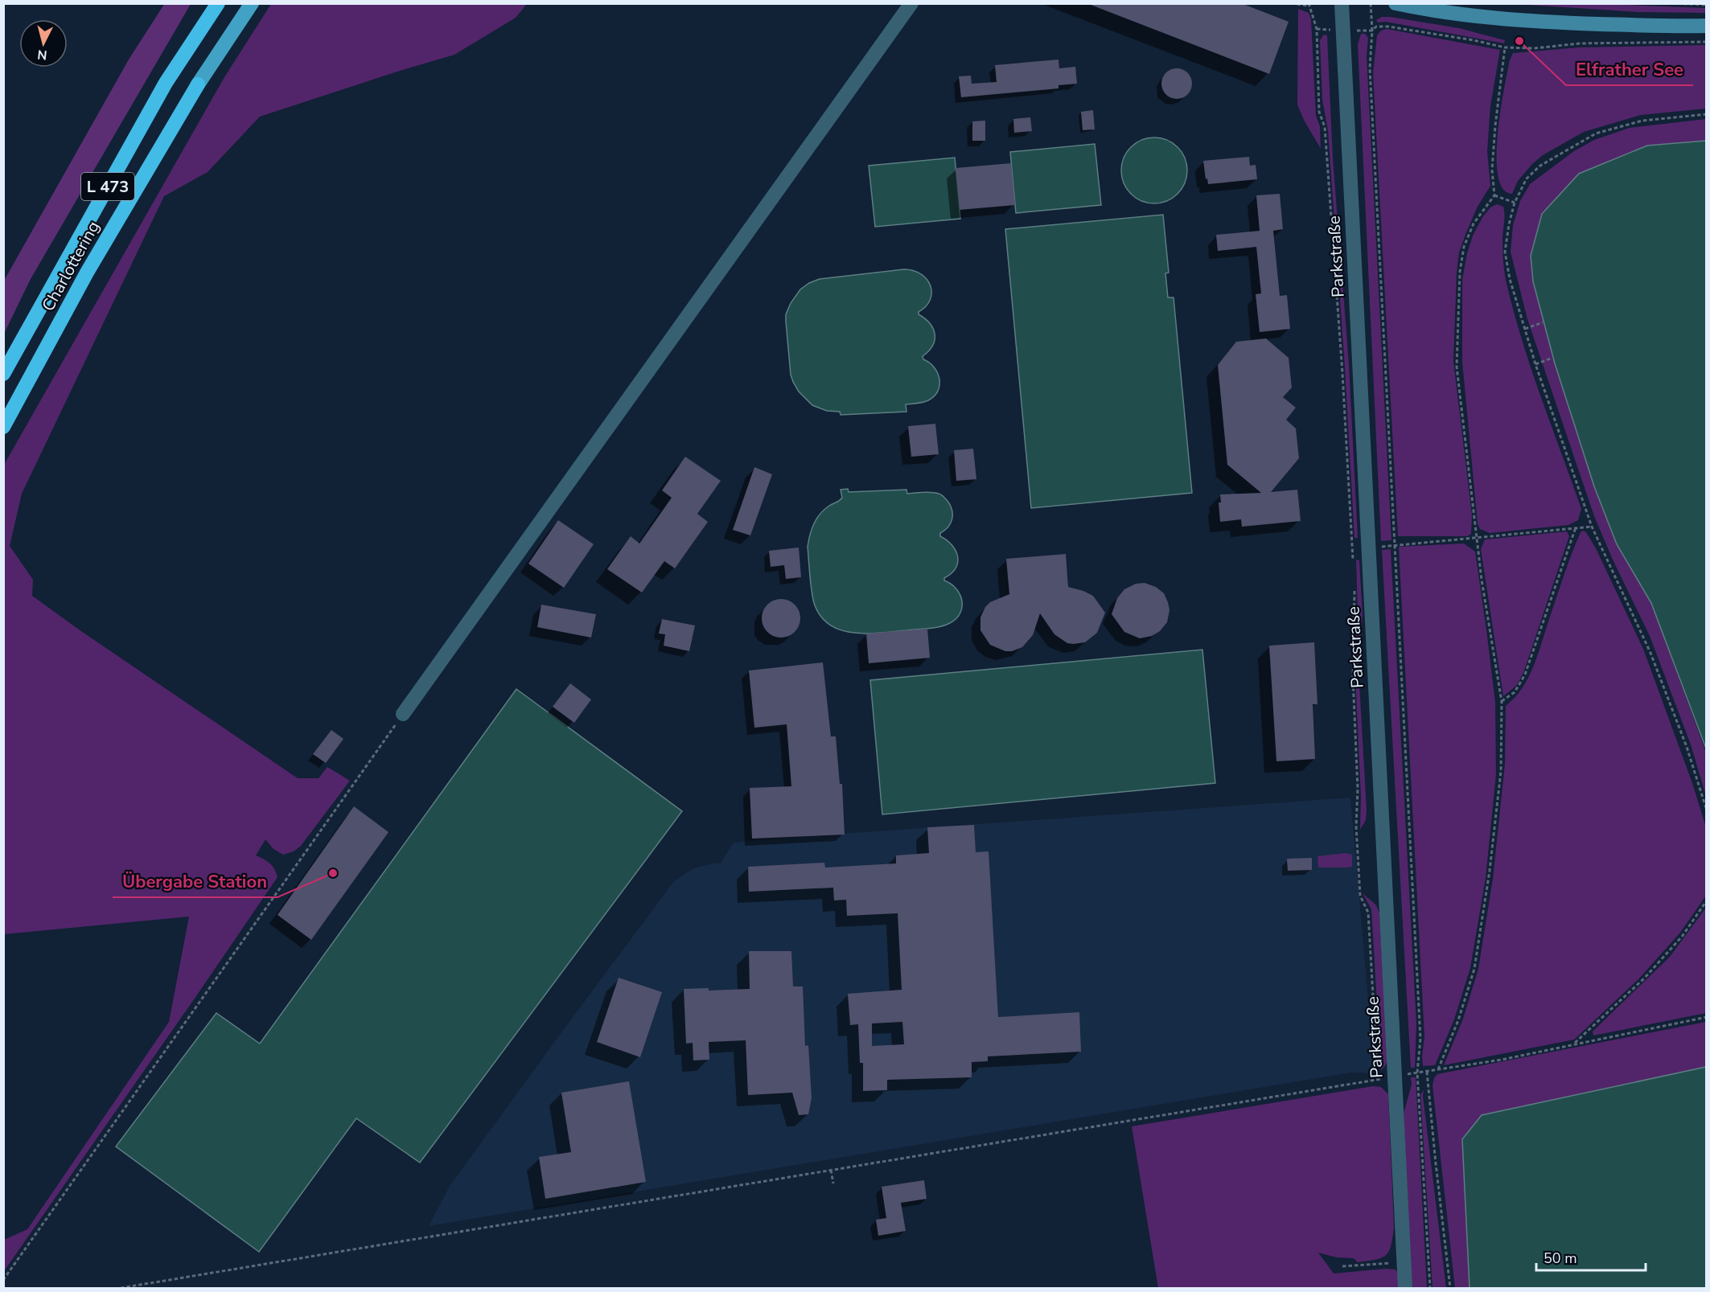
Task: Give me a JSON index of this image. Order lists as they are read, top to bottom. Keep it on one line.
{"streets":{"highway":["L 473","Charlottering"],"street":["Parkstraße"]},"places":["Elfrather See","Übergabe Station"],"scale_bar":"50 m","north":"bottom"}
